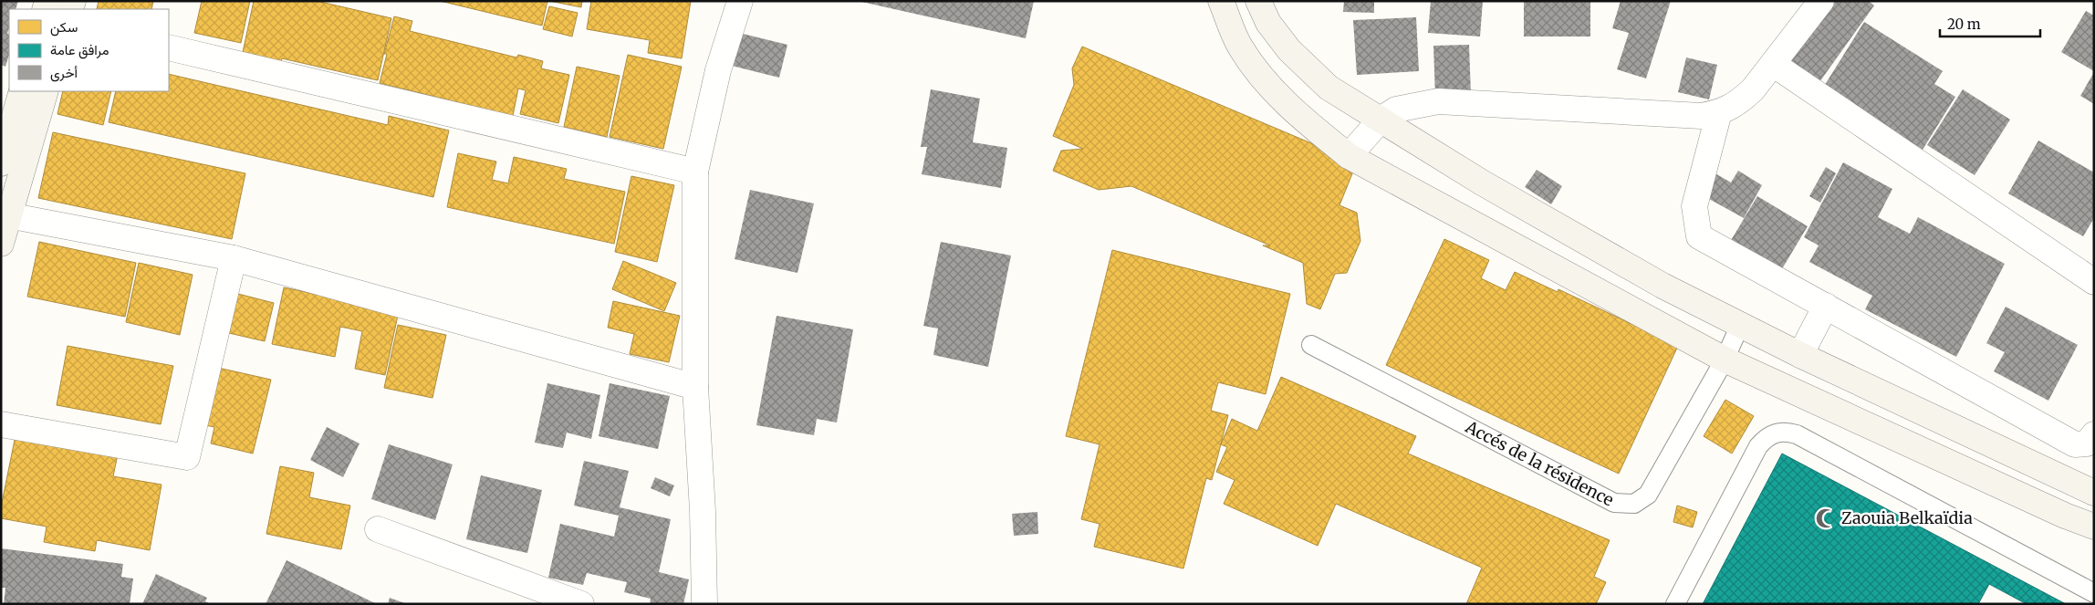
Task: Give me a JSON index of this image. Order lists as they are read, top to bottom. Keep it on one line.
{"streets":{"lane":["Accés de la résidence"]},"places":{"mosque":["Zaouia Belkaïdia"]},"legend":["سكن","مرافق عامة","أخرى"],"scale_bar":"20 m"}
